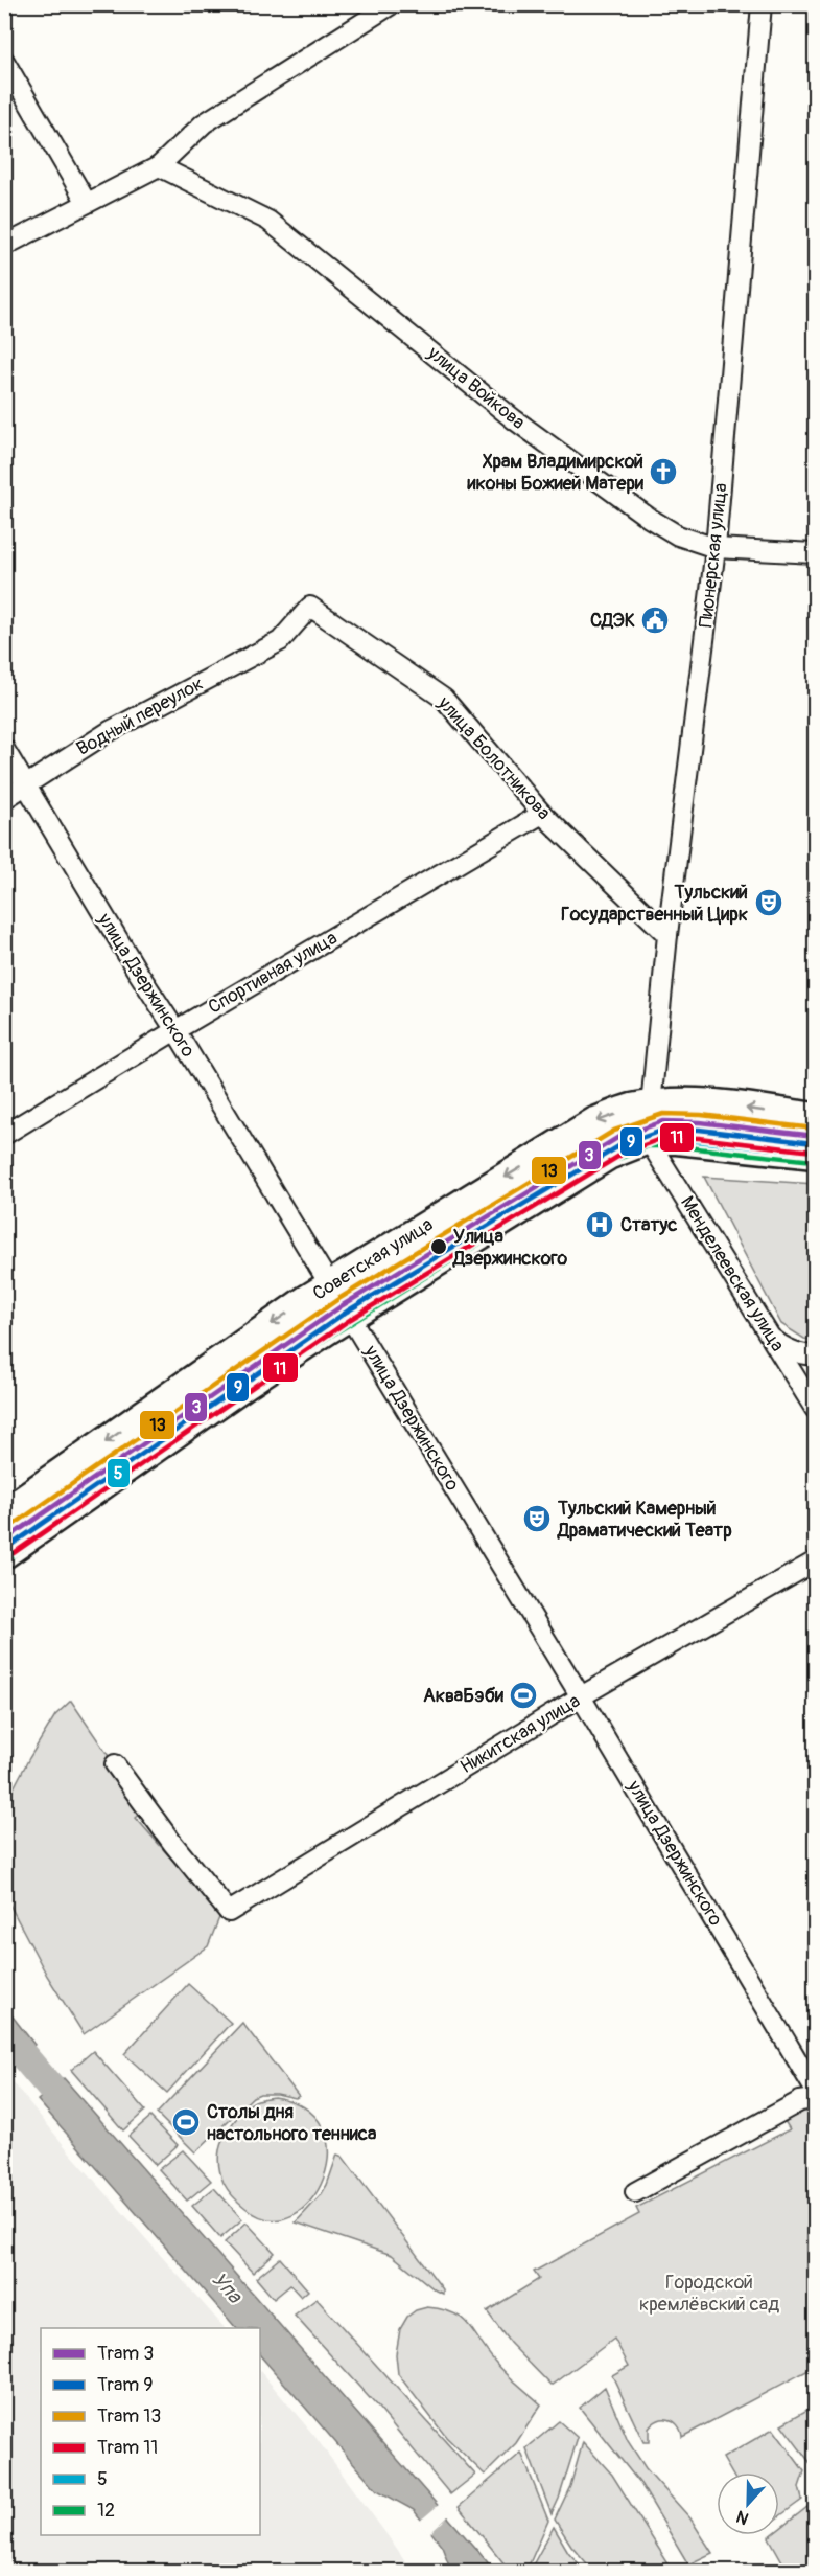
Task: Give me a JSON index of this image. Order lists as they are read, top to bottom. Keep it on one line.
{"streets":{"main road":["улица Дзержинского","Советская улица"],"street":["улица Войкова","Пионерская улица","Водный переулок","улица Болотникова","Спортивная улица","Менделеевская улица","Никитская улица"]},"crossings":[["улица Войкова","Пионерская улица"],["Пионерская улица","улица Болотникова"],["Пионерская улица","Советская улица"],["Водный переулок","улица Болотникова"],["Водный переулок","улица Дзержинского"],["улица Болотникова","Спортивная улица"],["Спортивная улица","улица Дзержинского"],["улица Дзержинского","Советская улица"],["улица Дзержинского","Никитская улица"],["Советская улица","Менделеевская улица"]],"water":["Упа"],"parks":["Городской кремлёвский сад"],"places":{"church":["Храм Владимирской иконы Божией Матери"],"public building":["СДЭК"],"theatre":["Тульский Государственный Цирк","Тульский Камерный Драматический Театр"],"hospital":["Статус"],"other":["Улица Дзержинского"],"sports":["АкваБэби","Cтолы дня настольного тенниса"]},"lines":["tram line 13","tram line 3","tram line 9","tram line 11","transit line 5","transit line 12"],"legend":["Tram 3","Tram 9","Tram 13","Tram 11","5","12"],"north":"bottom"}
